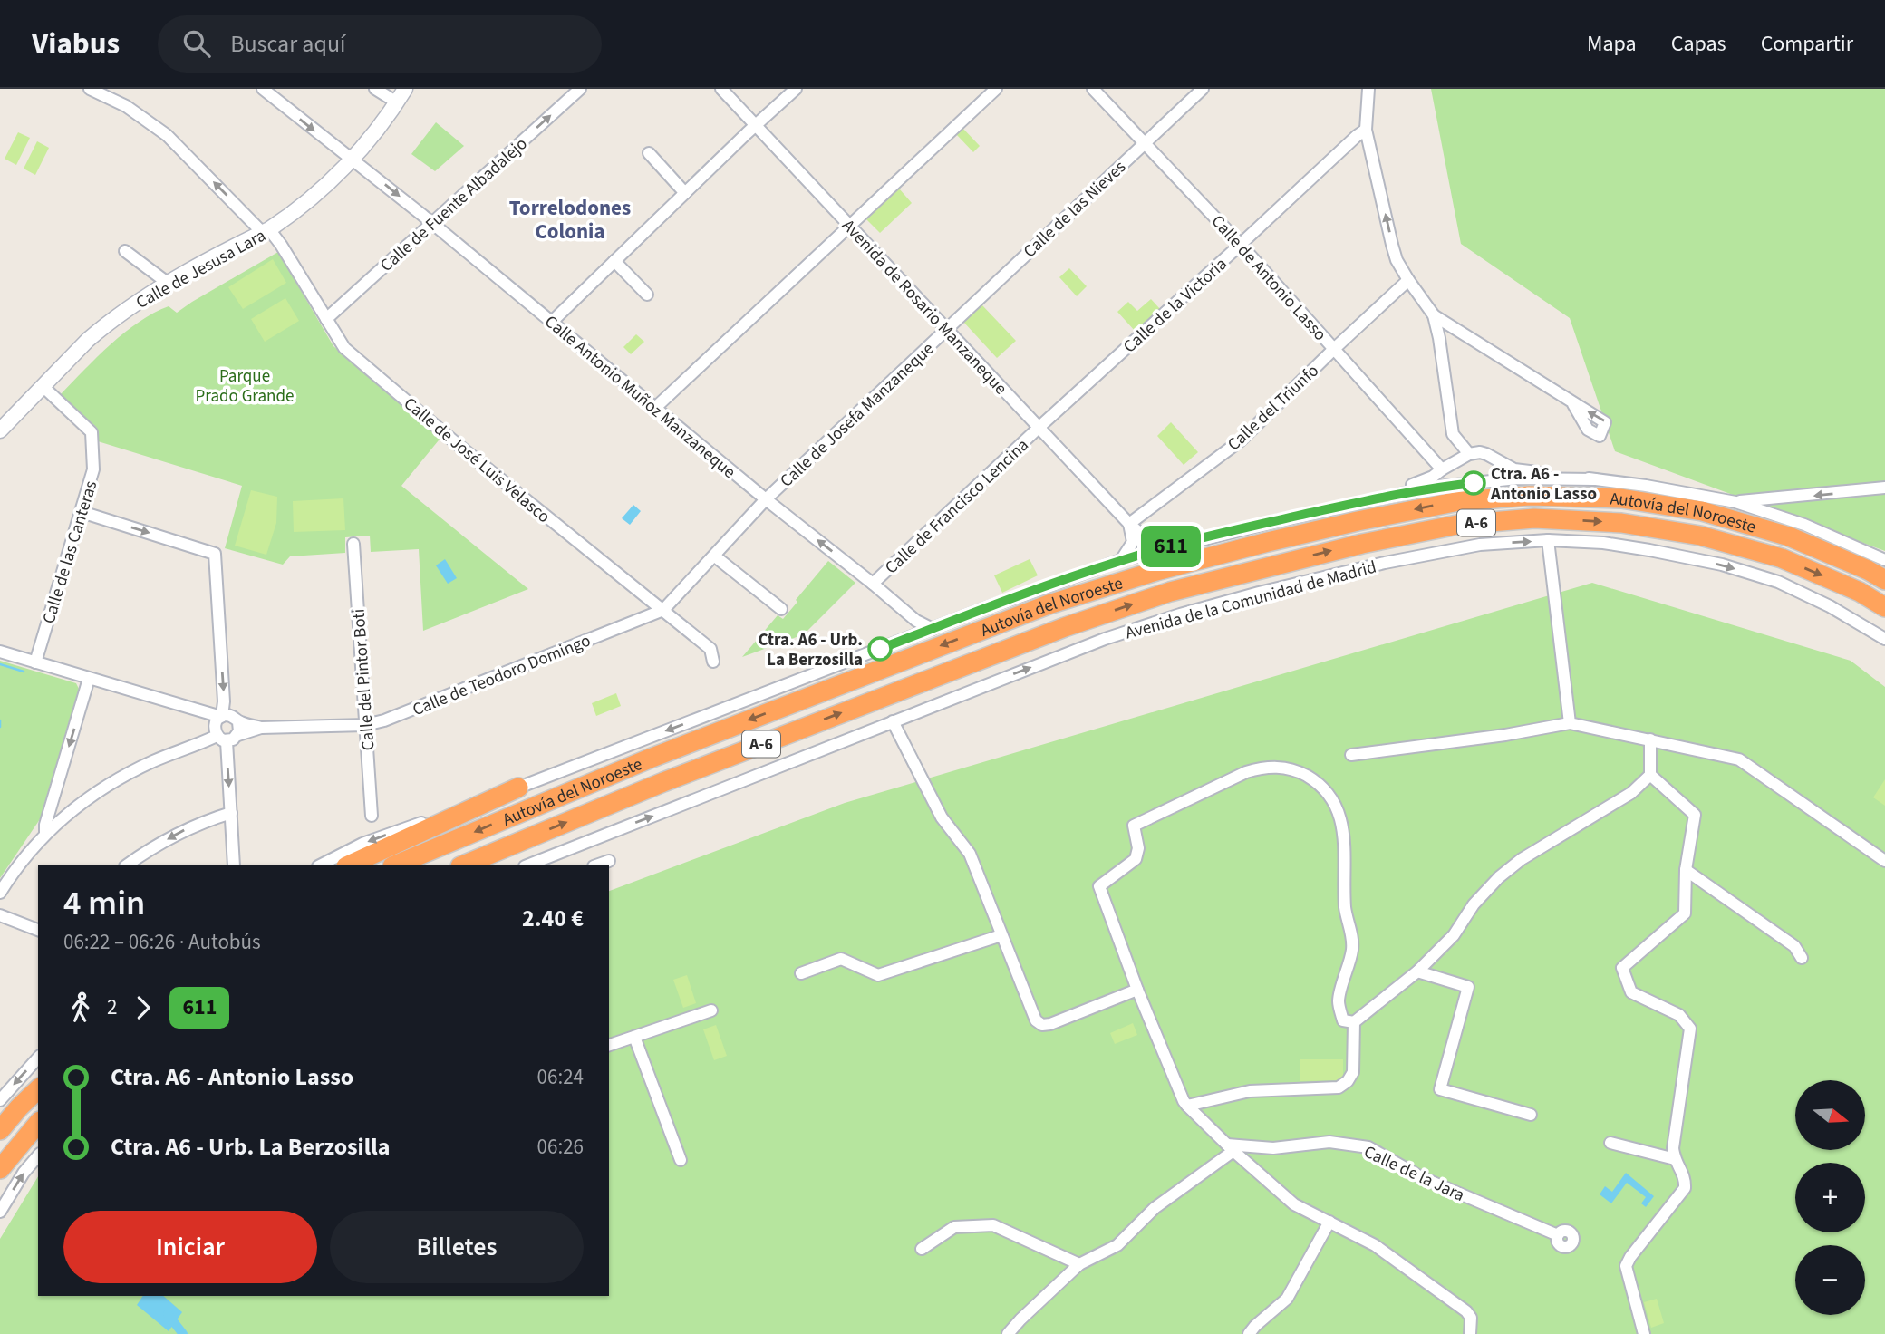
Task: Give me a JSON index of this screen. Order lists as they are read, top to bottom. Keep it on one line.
{"streets":{"highway":["Autovía del Noroeste","A-6"],"main road":["Calle de Jesusa Lara"],"street":["Calle de Fuente Albadalejo","Calle de las Nieves","Calle de Antonio Lasso","Calle de la Victoria","Avenida de Rosario Manzaneque","Calle Antonio Muñoz Manzaneque","Calle del Triunfo","Calle de Josefa Manzaneque","Calle de José Luis Velasco","Calle de Francisco Lencina","Calle de las Canteras","Avenida de la Comunidad de Madrid","Calle de Teodoro Domingo","Calle del Pintor Boti","Calle de la Jara"]},"crossings":[["Calle de Fuente Albadalejo","Calle Antonio Muñoz Manzaneque"],["Calle de Fuente Albadalejo","Calle de José Luis Velasco"],["Calle de las Nieves","Calle de Antonio Lasso"],["Calle de las Nieves","Avenida de Rosario Manzaneque"],["Calle de las Nieves","Calle de Josefa Manzaneque"],["Calle de Jesusa Lara","Calle Antonio Muñoz Manzaneque"],["Calle de Jesusa Lara","Calle de José Luis Velasco"],["Calle de Jesusa Lara","Calle de las Canteras"],["Calle de Antonio Lasso","Calle de la Victoria"],["Calle de Antonio Lasso","Calle del Triunfo"],["Calle de la Victoria","Avenida de Rosario Manzaneque"],["Calle de la Victoria","Calle de Francisco Lencina"],["Avenida de Rosario Manzaneque","Calle del Triunfo"],["Avenida de Rosario Manzaneque","Calle de Josefa Manzaneque"],["Avenida de Rosario Manzaneque","Calle de Francisco Lencina"],["Calle Antonio Muñoz Manzaneque","Calle de Josefa Manzaneque"],["Calle Antonio Muñoz Manzaneque","Calle de Francisco Lencina"],["Calle Antonio Muñoz Manzaneque","Calle de Teodoro Domingo"],["Calle de Josefa Manzaneque","Calle de Teodoro Domingo"],["Calle de José Luis Velasco","Calle de Teodoro Domingo"],["Calle de Teodoro Domingo","Calle del Pintor Boti"]],"one_way":["Calle de Fuente Albadalejo"],"districts":["Torrelodones Colonia"],"parks":["Parque Prado Grande"],"places":["Ctra. A6 - Antonio Lasso","Ctra. A6 - Urb. La Berzosilla"],"lines":["bus line 611"],"north":"right","page":{"header":"Viabus","search":"Buscar aquí","nav":["Mapa","Capas","Compartir"],"on_map":"611","heading":["4 min","06:22 – 06:26 · Autobús","2.40 €"],"legs":["2","611"],"list":[{"name":"Ctra. A6 - Antonio Lasso","value":"06:24"},{"name":"Ctra. A6 - Urb. La Berzosilla","value":"06:26"}],"map_buttons":["+","−"],"buttons":["Iniciar","Billetes"]}}
